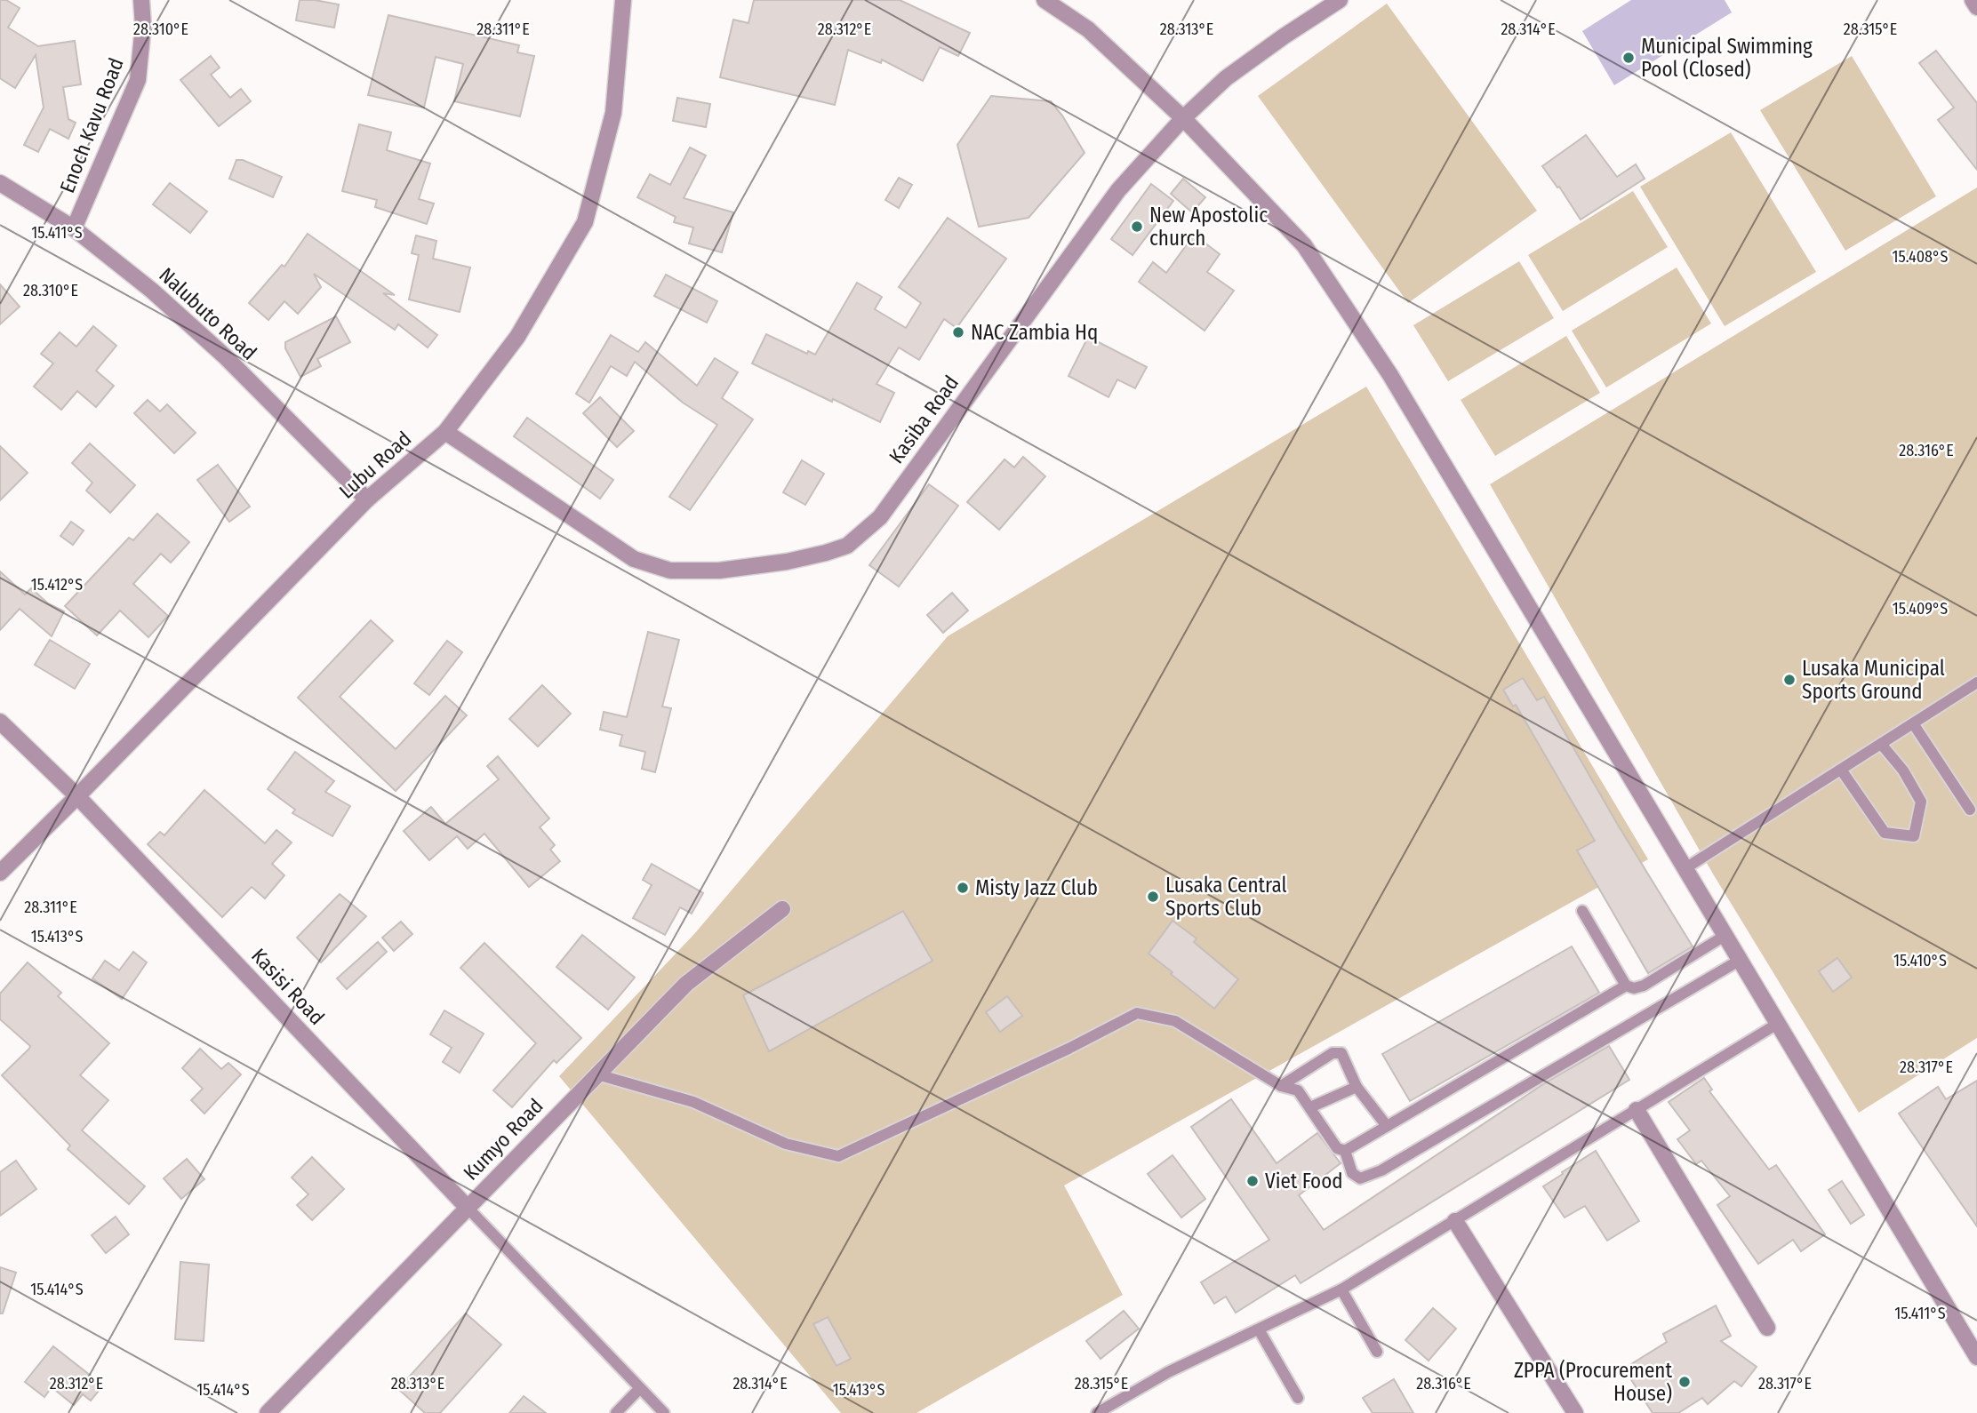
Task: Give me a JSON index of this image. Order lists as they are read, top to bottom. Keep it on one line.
{"streets":{"street":["Enoch Kavu Road","Nalubuto Road","Kasiba Road","Lubu Road","Kasisi Road","Kumyo Road"]},"crossings":[["Enoch Kavu Road","Nalubuto Road"],["Nalubuto Road","Lubu Road"],["Kasiba Road","Lubu Road"],["Lubu Road","Kasisi Road"],["Kasisi Road","Kumyo Road"]],"places":["Municipal Swimming Pool (Closed)","New Apostolic church","NAC Zambia Hq","Lusaka Municipal Sports Ground","Misty Jazz Club","Lusaka Central Sports Club","Viet Food","ZPPA (Procurement House)"],"coordinates":["28.310°E","28.311°E","28.312°E","28.313°E","28.314°E","28.315°E","15.411°S","15.408°S","28.316°E","15.412°S","15.409°S","15.413°S","15.410°S","28.317°E","15.414°S"]}
